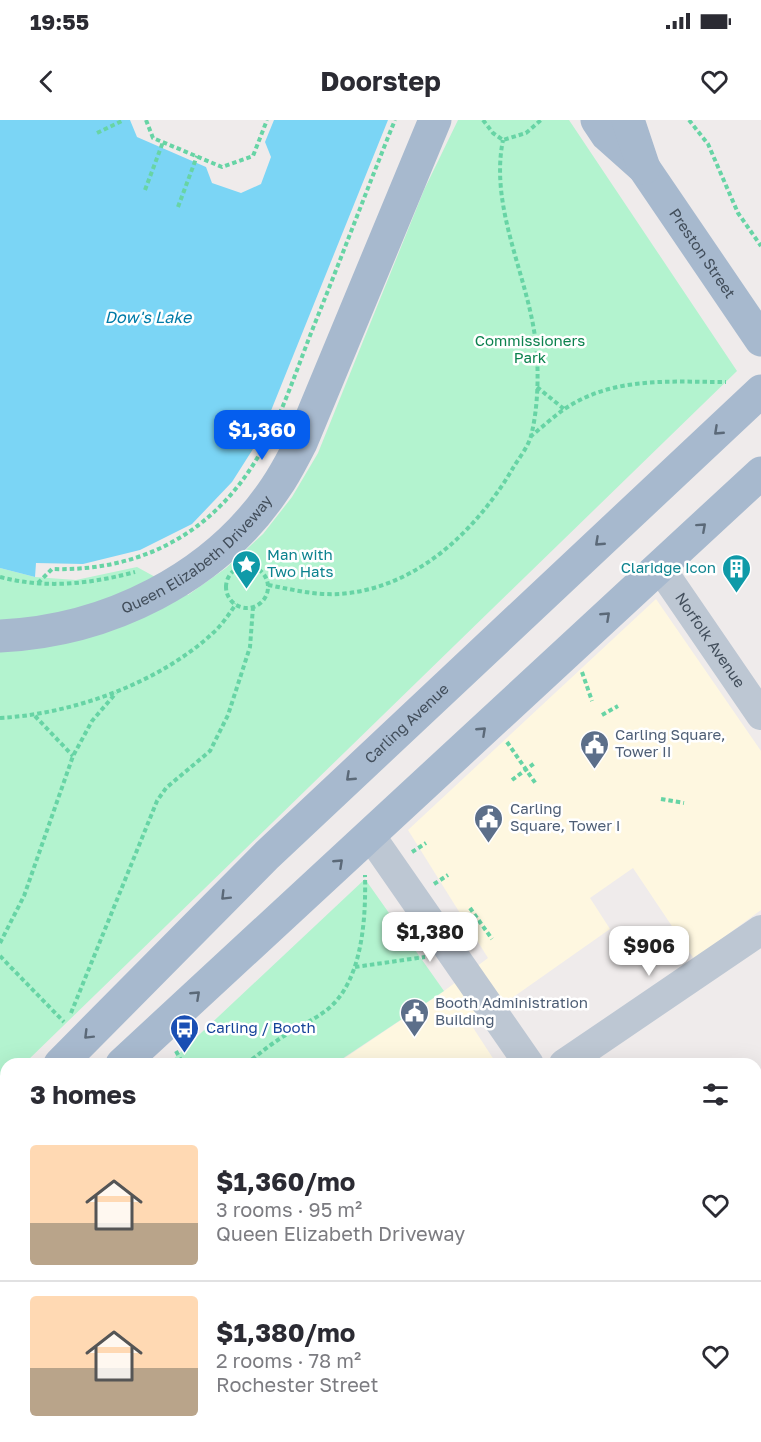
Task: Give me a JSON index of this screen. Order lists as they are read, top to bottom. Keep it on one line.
{"streets":{"main road":["Preston Street","Queen Elizabeth Driveway","Carling Avenue"],"street":["Norfolk Avenue"]},"water":["Dow's Lake"],"parks":["Commissioners Park"],"places":{"place":["Man with Two Hats"],"building":["Claridge Icon"],"public building":["Carling Square, Tower II","Carling Square, Tower I","Booth Administration Building"],"bus stop":["Carling / Booth"]},"page":{"status":"19:55","header":"Doorstep","price":["$1,360","$1,380","$906"],"heading":"3 homes","list":[{"name":"$1,360/mo","note":"3 rooms · 95 m² · Queen Elizabeth Driveway"},{"name":"$1,380/mo","note":"2 rooms · 78 m² · Rochester Street"}]}}
